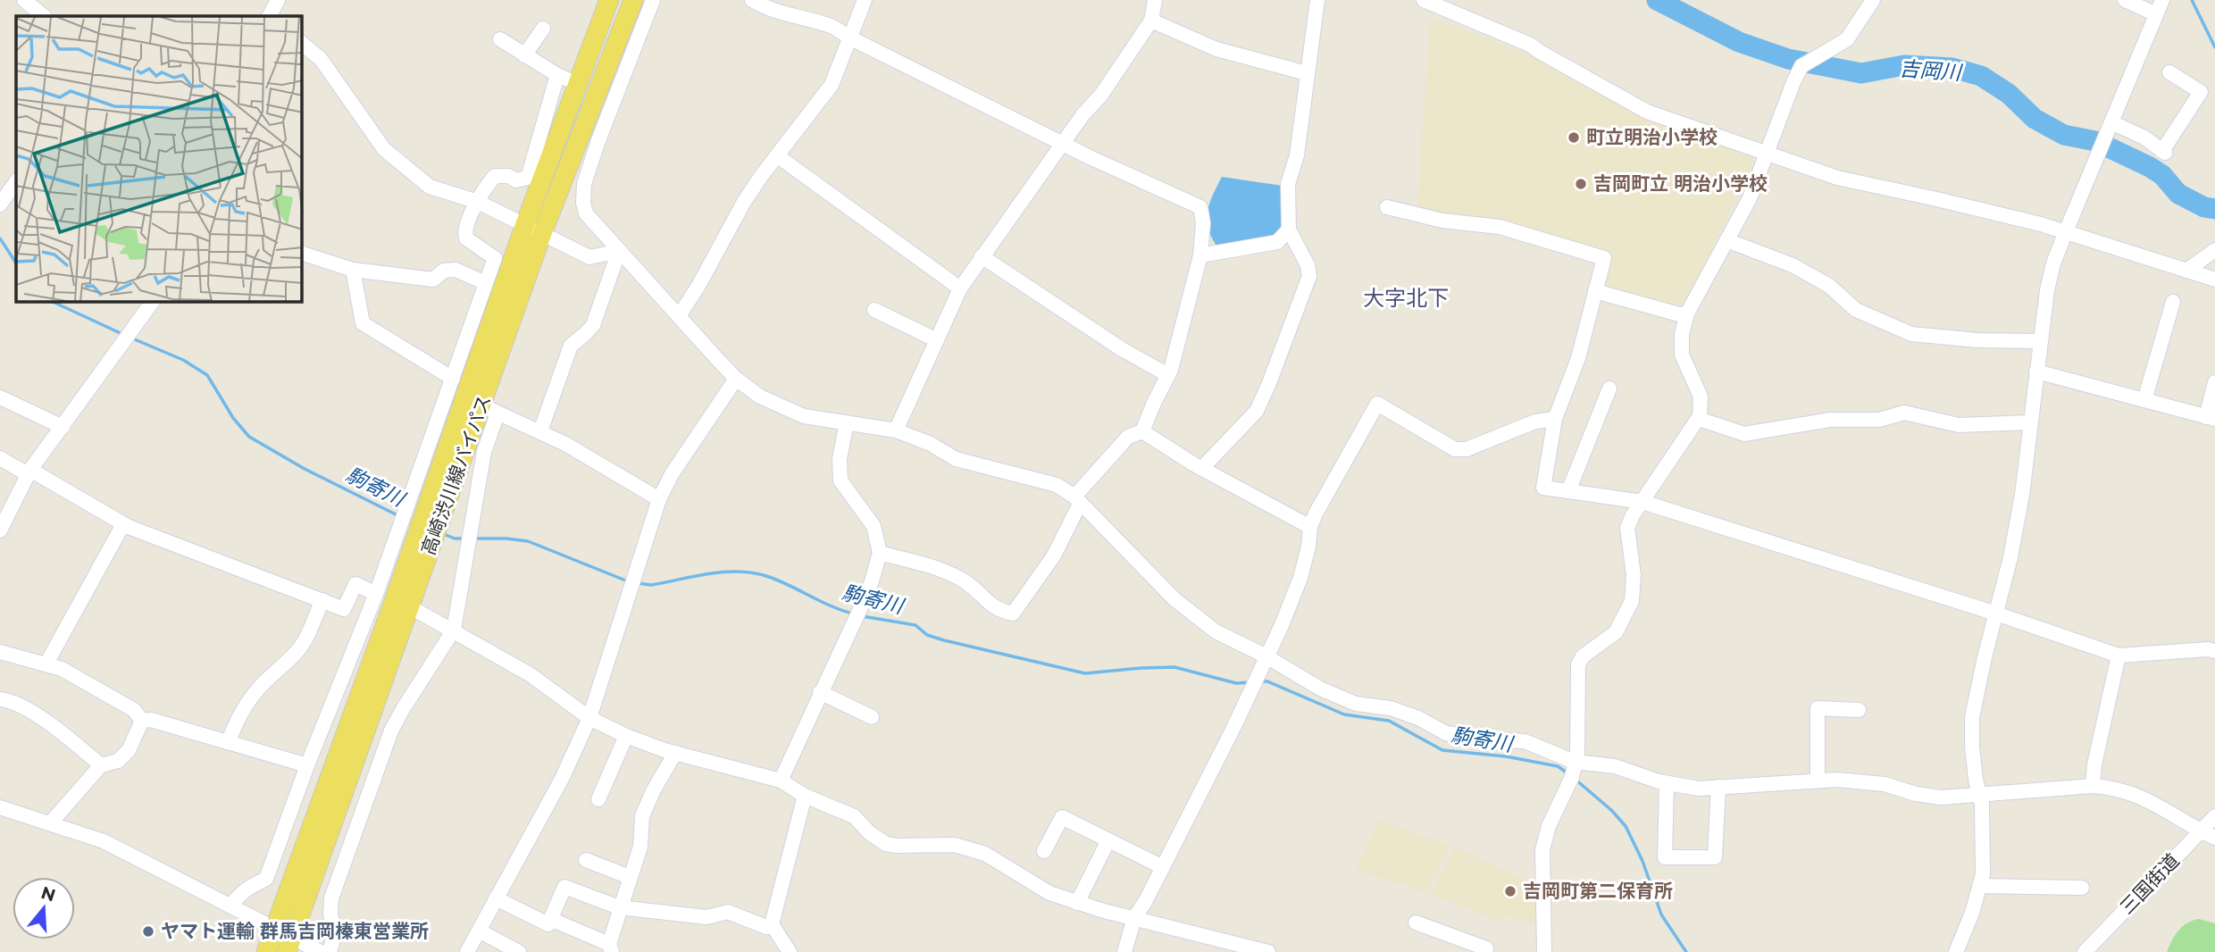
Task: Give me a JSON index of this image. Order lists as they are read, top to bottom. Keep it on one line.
{"streets":{"main road":["高崎渋川線バイパス"],"street":["三国街道"]},"districts":["大字北下"],"water":["吉岡川","駒寄川"],"places":["町立明治小学校","吉岡町立 明治小学校","吉岡町第二保育所","ヤマト運輸 群馬吉岡榛東営業所"],"north":"top"}
